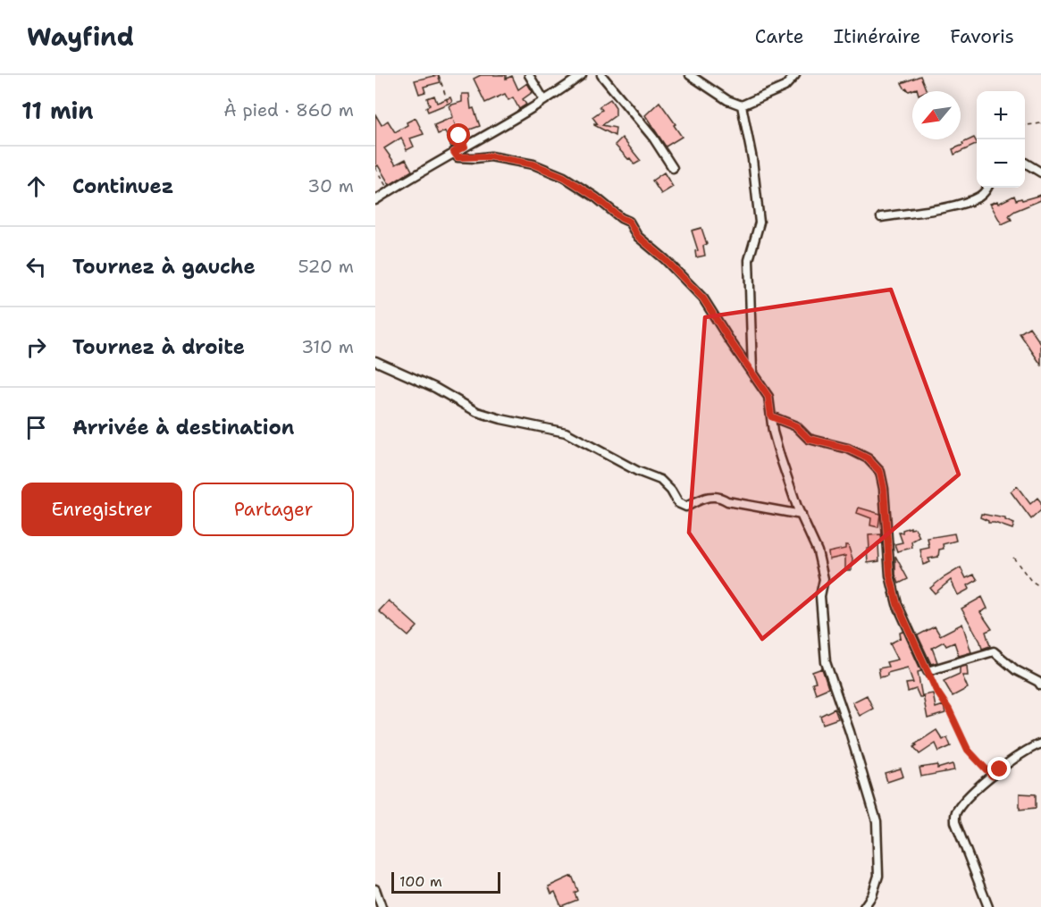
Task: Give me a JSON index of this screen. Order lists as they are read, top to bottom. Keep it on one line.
{"scale_bar":"100 m","north":"bottom left","page":{"header":"Wayfind","nav":["Carte","Itinéraire","Favoris"],"heading":["11 min","À pied · 860 m"],"map_buttons":["+","−"],"list":[["Continuez","30 m"],["Tournez à gauche","520 m"],["Tournez à droite","310 m"],"Arrivée à destination"],"buttons":["Enregistrer","Partager"],"scale":"100 m"}}
